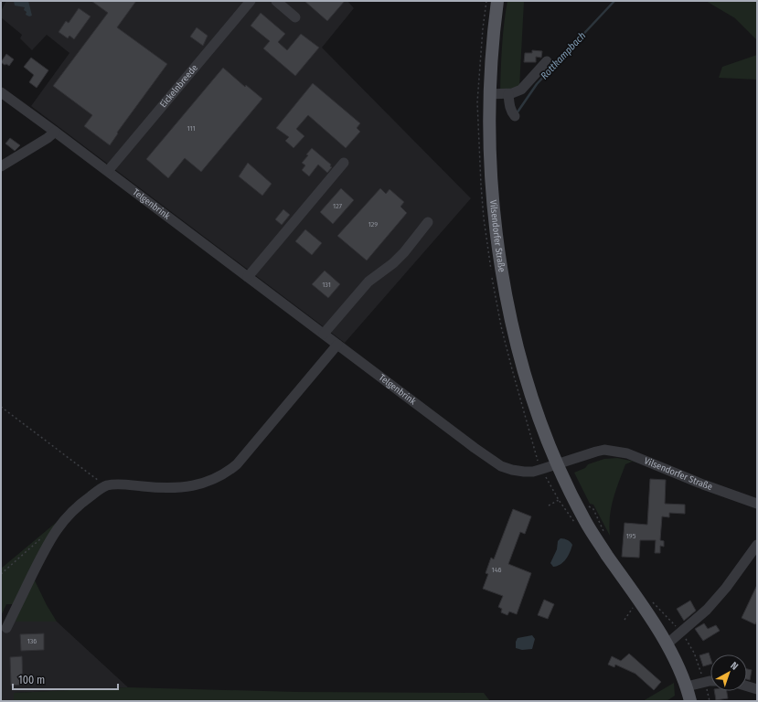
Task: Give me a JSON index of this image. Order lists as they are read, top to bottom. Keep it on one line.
{"streets":{"main road":["Vilsendorfer Straße"],"street":["Eickelnbreede","Telgenbrink"]},"crossings":[["Eickelnbreede","Telgenbrink"],["Telgenbrink","Vilsendorfer Straße"]],"water":["Rottkampbach"],"house_numbers":["111","127","129","131","195","146","136"],"scale_bar":"100 m","north":"top right"}
